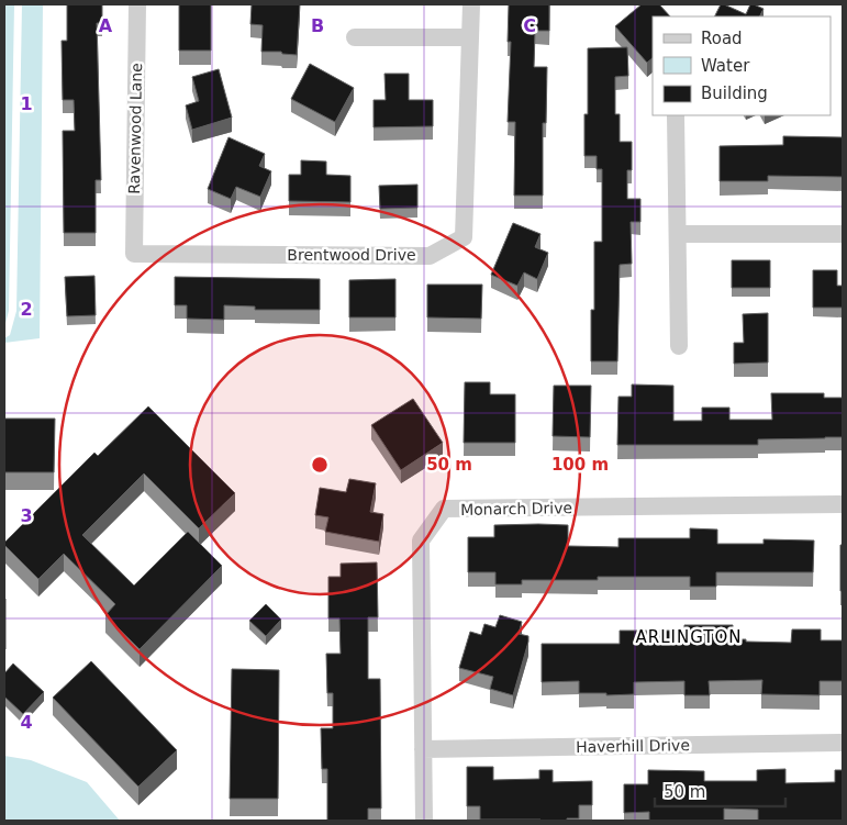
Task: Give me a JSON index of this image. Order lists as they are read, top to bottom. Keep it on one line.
{"streets":{"street":["Ravenwood Lane","Brentwood Drive","Monarch Drive","Haverhill Drive"]},"crossings":[["Ravenwood Lane","Brentwood Drive"],["Monarch Drive","Haverhill Drive"]],"districts":["ARLINGTON"],"legend":["Road","Water","Building"],"scale_bar":"50 m","grid":{"columns":["A","B","C"],"rows":["1","2","3","4"]},"rings":["50 m","100 m"]}
